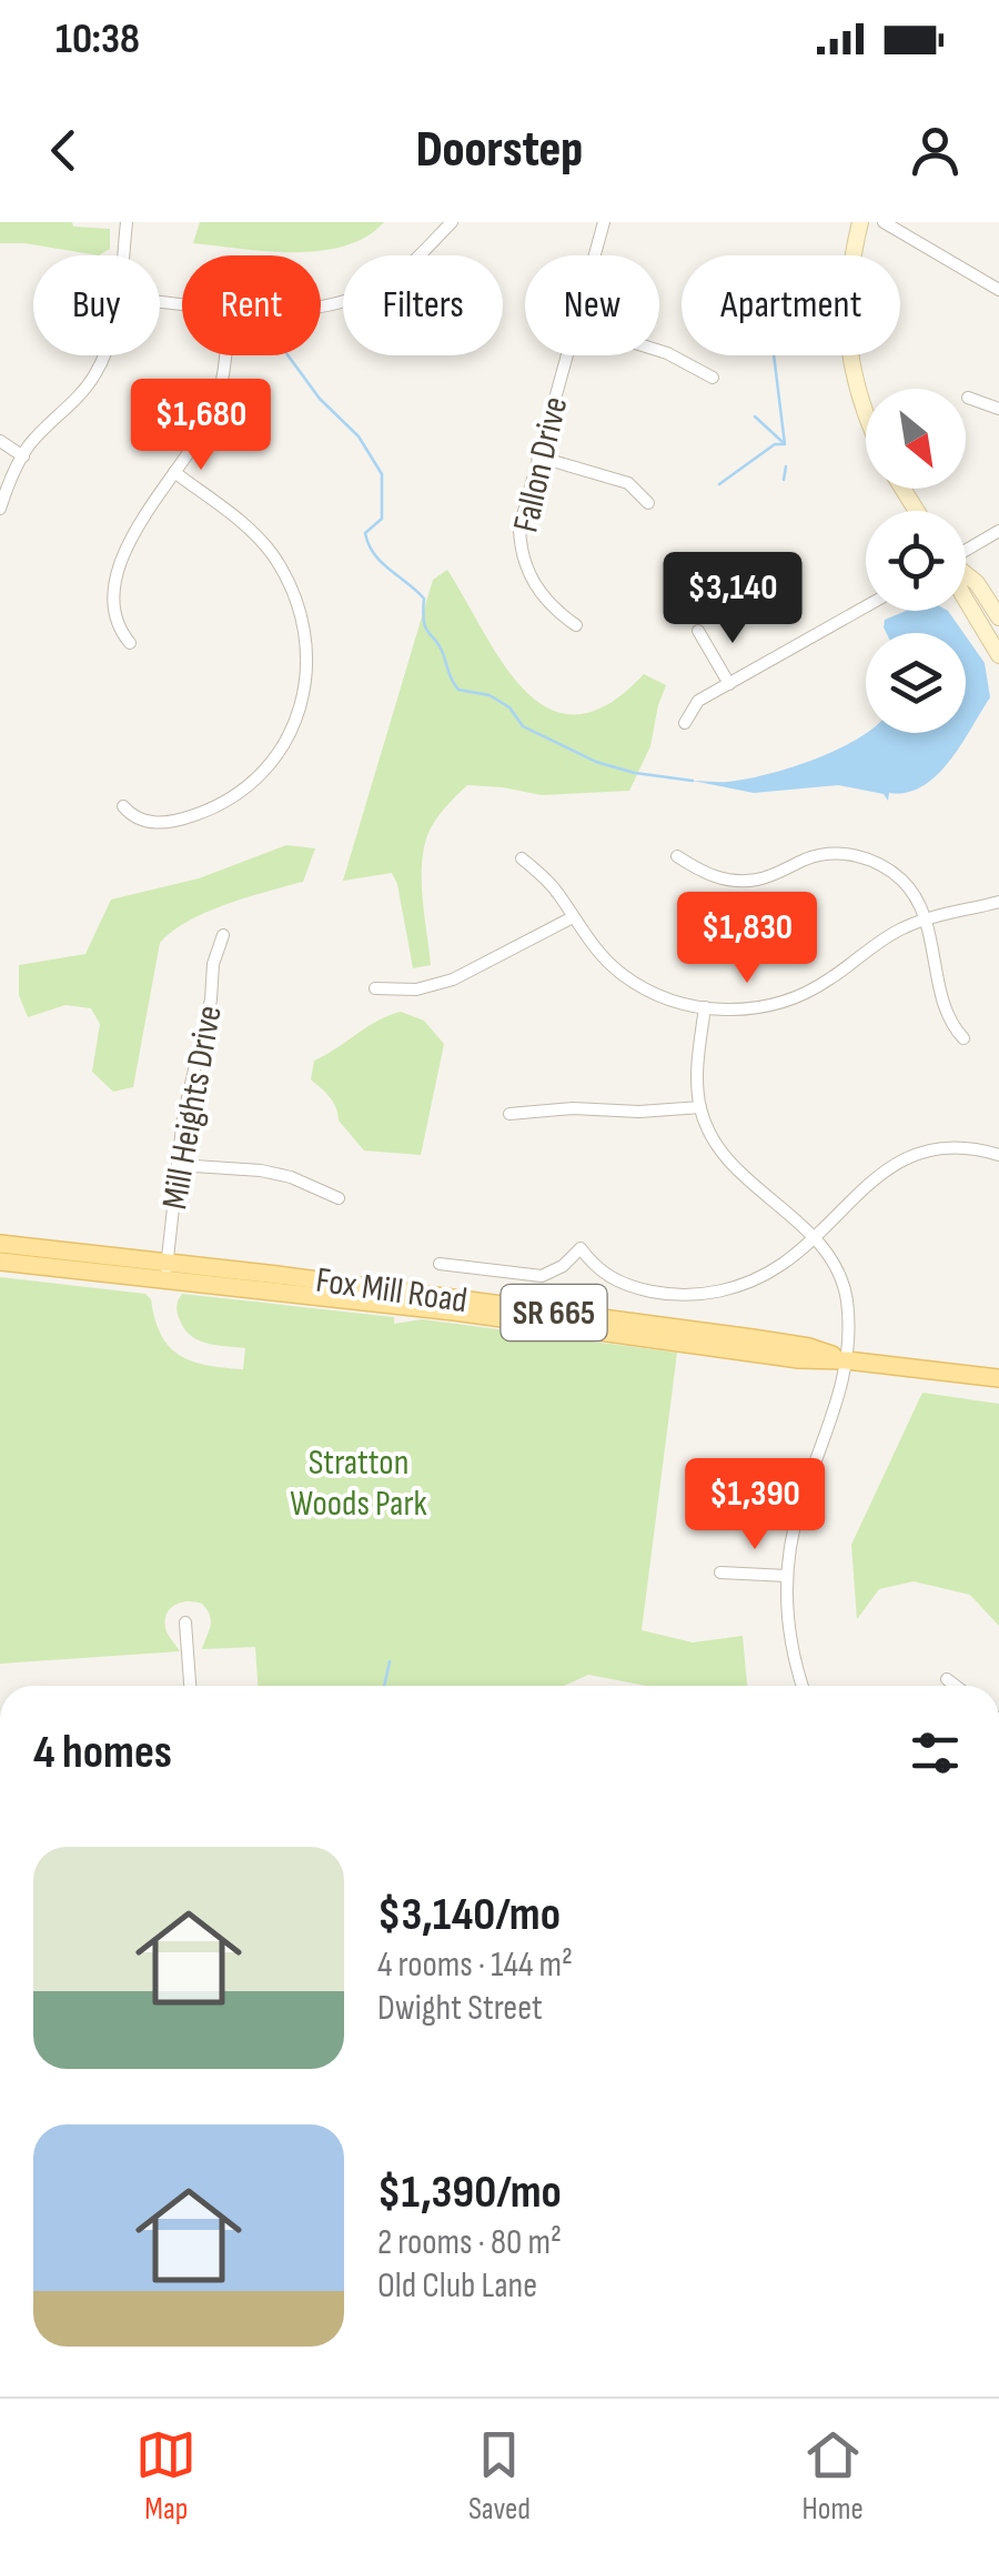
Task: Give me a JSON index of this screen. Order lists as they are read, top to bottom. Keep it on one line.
{"streets":{"main road":["Fox Mill Road","SR 665"],"street":["Fallon Drive","Mill Heights Drive"]},"crossings":[["Mill Heights Drive","Fox Mill Road"]],"parks":["Stratton Woods Park"],"north":"bottom right","page":{"status":"10:38","header":"Doorstep","chip":["Buy","Rent","Filters","New","Apartment"],"price":["$1,680","$3,140","$1,830","$1,390"],"heading":"4 homes","list":[{"name":"$3,140/mo","note":"4 rooms · 144 m² · Dwight Street"},{"name":"$1,390/mo","note":"2 rooms · 80 m² · Old Club Lane"}],"tabs":["Map","Saved","Home"]}}
